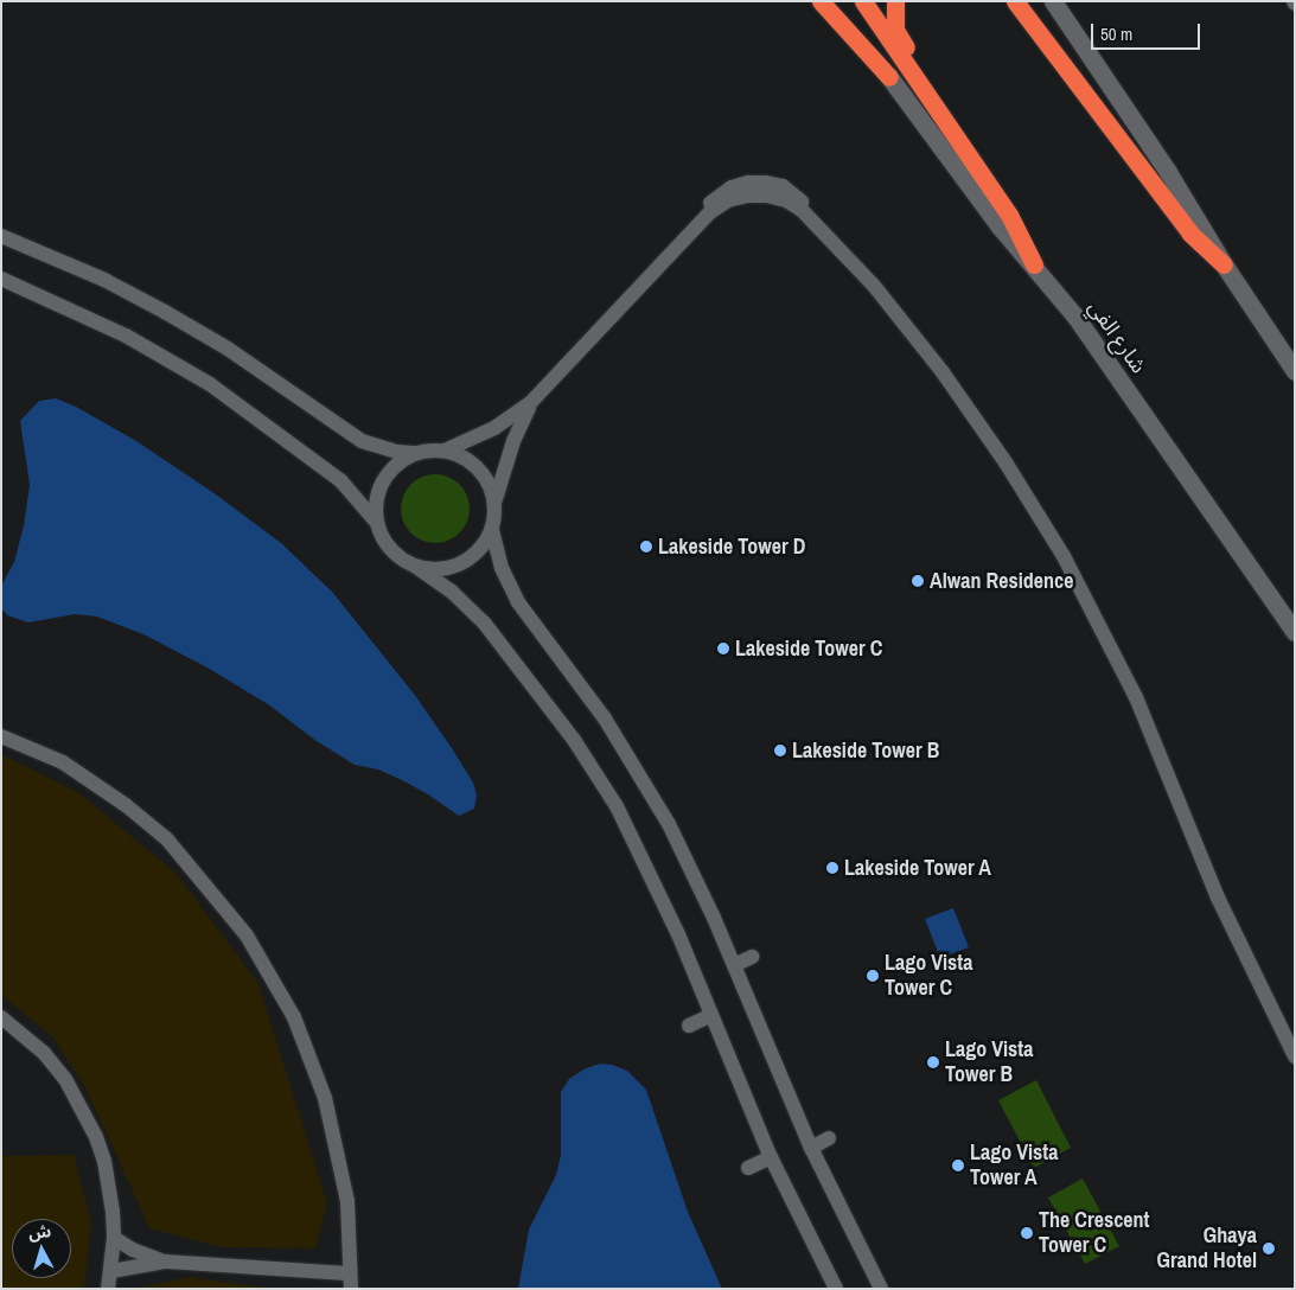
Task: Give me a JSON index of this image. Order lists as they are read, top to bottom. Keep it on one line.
{"streets":{"street":["شارع الفي"]},"places":["Lakeside Tower D","Alwan Residence","Lakeside Tower C","Lakeside Tower B","Lakeside Tower A","Lago Vista Tower C","Lago Vista Tower B","Lago Vista Tower A","The Crescent Tower C","Ghaya Grand Hotel"],"scale_bar":"50 m","north":"top"}
